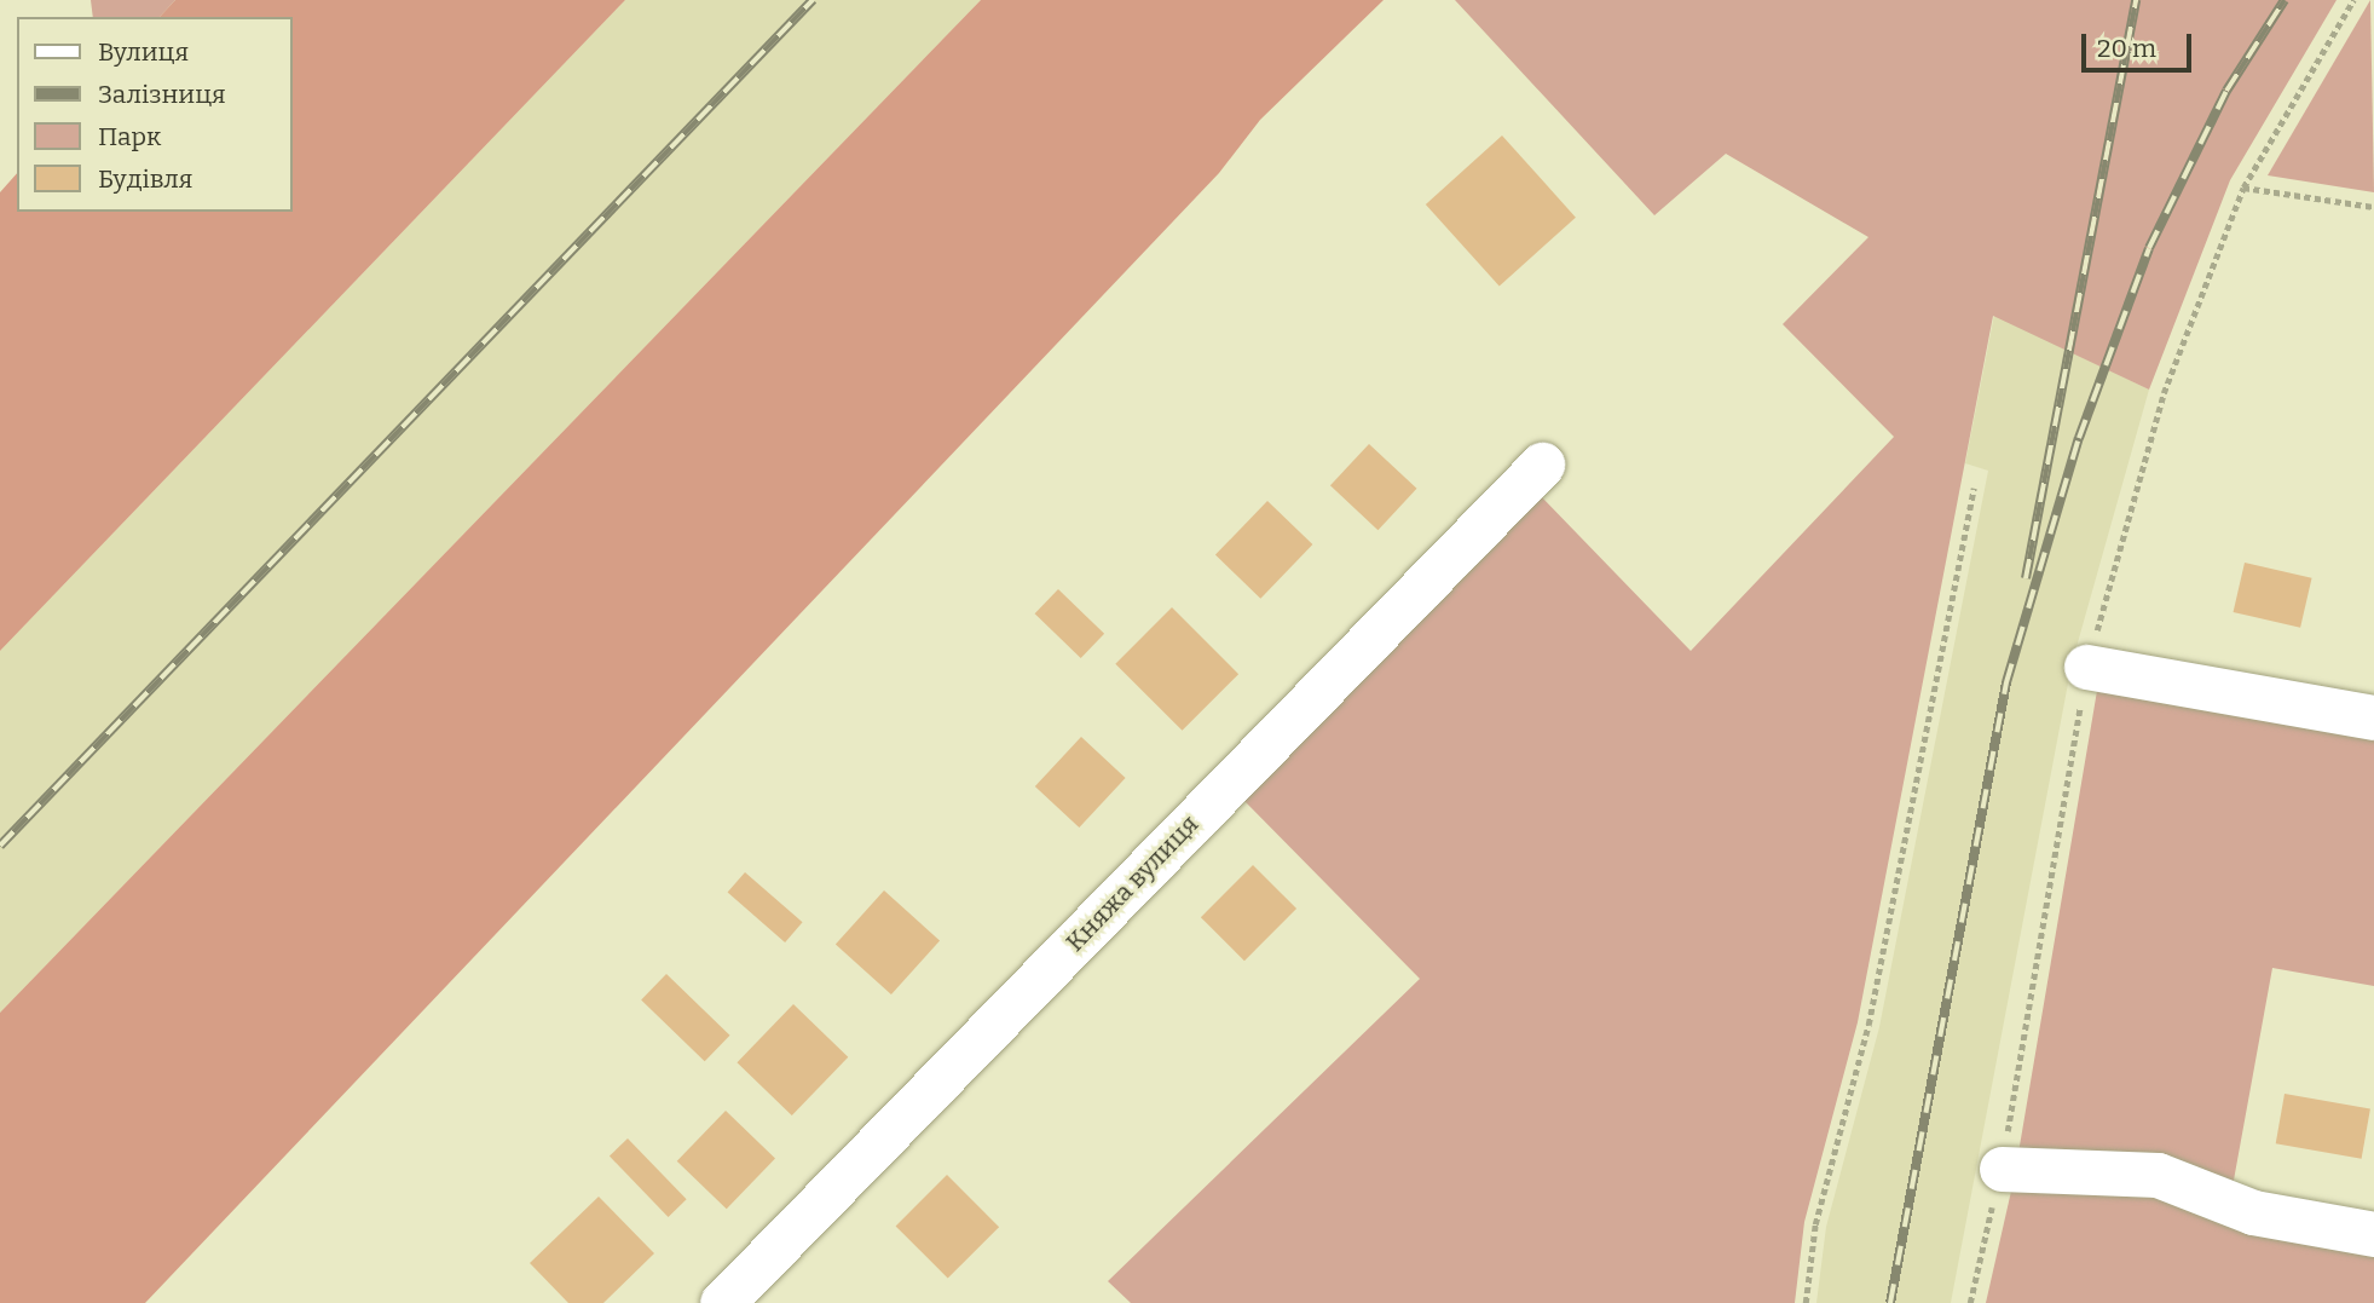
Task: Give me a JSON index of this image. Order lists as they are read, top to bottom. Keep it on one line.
{"streets":{"street":["Княжа вулиця"]},"legend":["Вулиця","Залізниця","Парк","Будівля"],"scale_bar":"20 m"}
